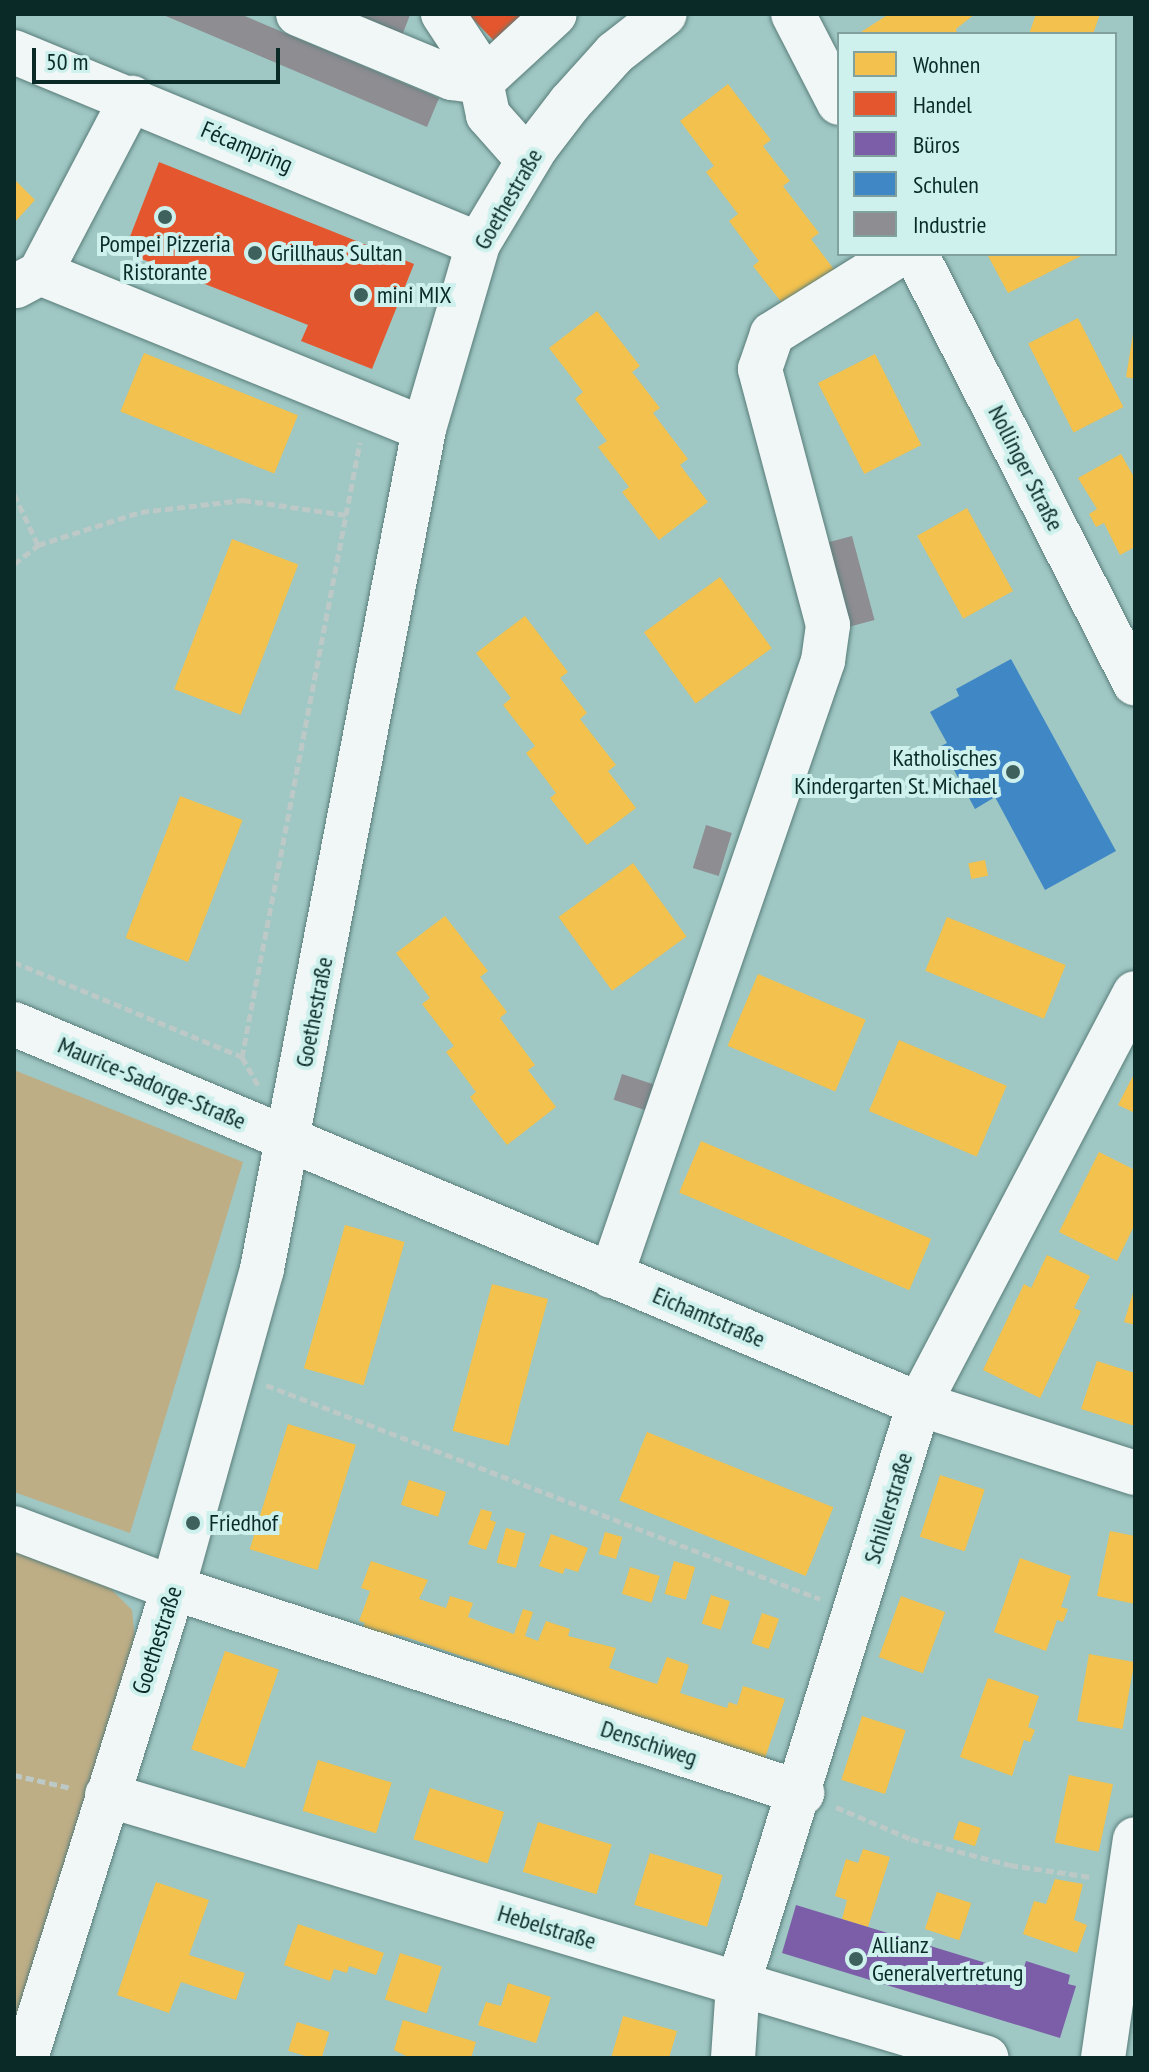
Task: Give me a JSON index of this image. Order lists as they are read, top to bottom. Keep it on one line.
{"streets":{"street":["Fécampring","Goethestraße","Nollinger Straße","Maurice-Sadorge-Straße","Eichamtstraße","Schillerstraße","Denschiweg","Hebelstraße"]},"crossings":[["Fécampring","Goethestraße"],["Goethestraße","Maurice-Sadorge-Straße"],["Goethestraße","Eichamtstraße"],["Goethestraße","Denschiweg"],["Goethestraße","Hebelstraße"],["Maurice-Sadorge-Straße","Eichamtstraße"],["Eichamtstraße","Schillerstraße"],["Schillerstraße","Denschiweg"],["Schillerstraße","Hebelstraße"]],"places":["Pompei Pizzeria Ristorante","Grillhaus Sultan","mini MIX","Katholisches Kindergarten St. Michael","Friedhof","Allianz Generalvertretung"],"legend":["Wohnen","Handel","Büros","Schulen","Industrie"],"scale_bar":"50 m"}
